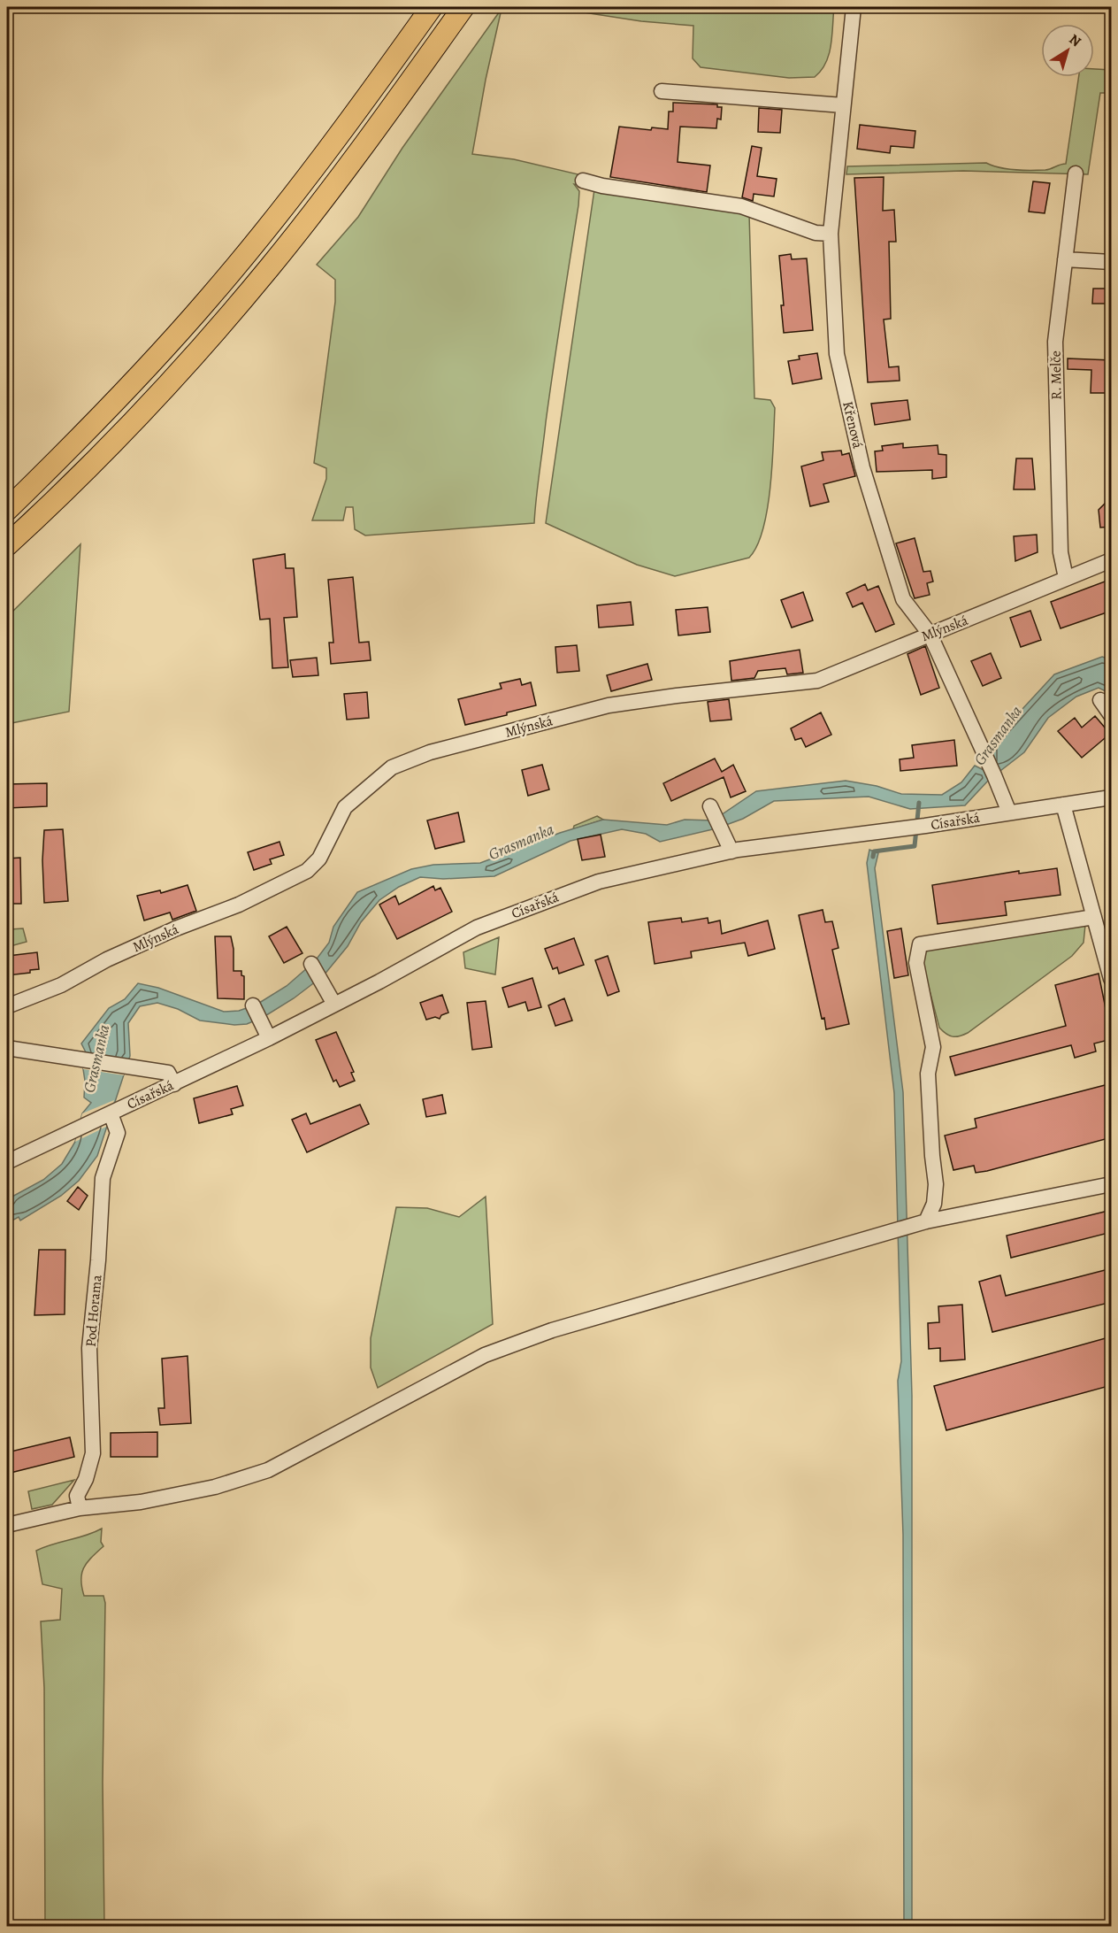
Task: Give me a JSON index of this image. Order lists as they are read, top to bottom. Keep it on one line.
{"streets":{"street":["R. Melče","Křenová","Mlýnská","Císařská","Pod Horama"]},"crossings":[["R. Melče","Mlýnská"],["Křenová","Mlýnská"],["Křenová","Císařská"],["Císařská","Pod Horama"]],"water":["Grasmanka"],"north":"top right"}
